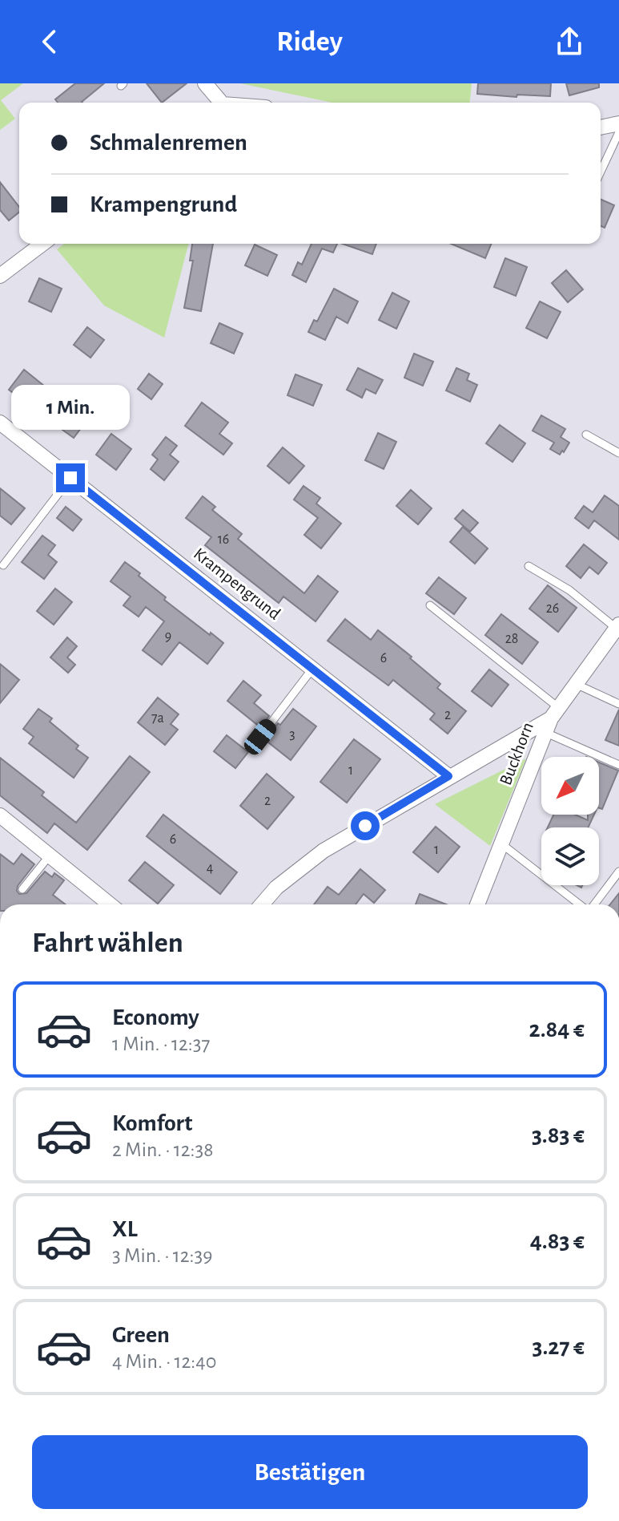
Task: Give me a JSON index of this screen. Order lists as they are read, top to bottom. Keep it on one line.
{"streets":{"street":["Krampengrund","Buckhorn"]},"house_numbers":["16","26","9","28","6","2","7a","3","1","2","6","1","4"],"north":"bottom left","page":{"header":"Ridey","banner":["Schmalenremen","Krampengrund"],"bubble":"1 Min.","heading":"Fahrt wählen","list":[{"name":"Economy","note":"1 Min. · 12:37","value":"2.84 €"},{"name":"Komfort","note":"2 Min. · 12:38","value":"3.83 €"},{"name":"XL","note":"3 Min. · 12:39","value":"4.83 €"},{"name":"Green","note":"4 Min. · 12:40","value":"3.27 €"}],"buttons":"Bestätigen"}}
